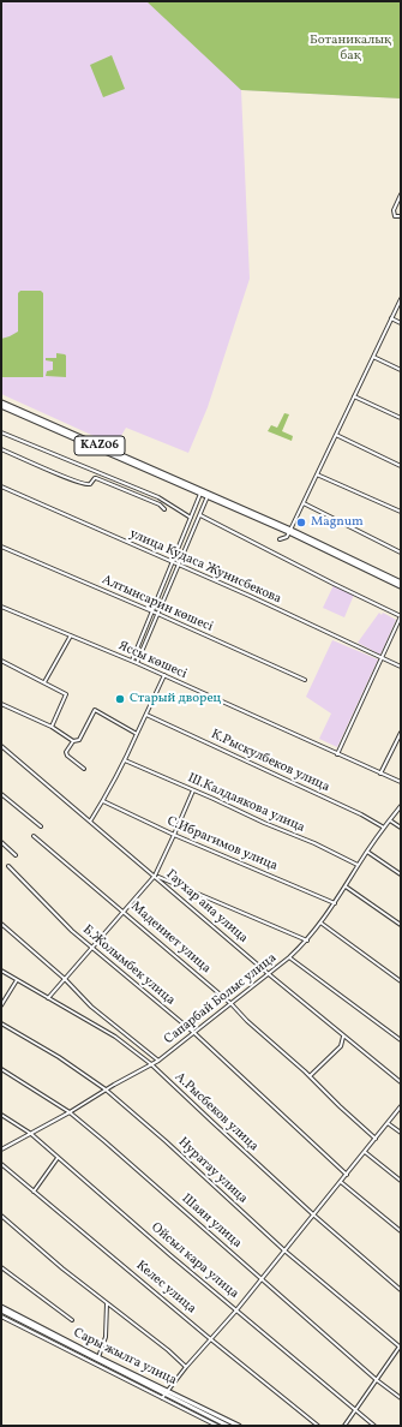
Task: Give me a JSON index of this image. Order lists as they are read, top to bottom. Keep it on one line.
{"streets":{"main road":["KАZ06","Сары жылга улица"],"street":["улица Кудаса Жунисбекова","Алтынсарин көшесі","Яссы көшесі","К.Рыскулбеков улица","Ш.Калдаякова улица","С.Ибрагимов улица","Гаухар ана улица","Мадениет улица","Б.Жолымбек улица","Сапарбай Болыс улица","А.Рысбеков улица","Нуратау улица","Шаян улица","Ойсыл кара улица","Келес улица"]},"crossings":[["К.Рыскулбеков улица","Сапарбай Болыс улица"],["Ш.Калдаякова улица","Сапарбай Болыс улица"],["С.Ибрагимов улица","Сапарбай Болыс улица"],["Гаухар ана улица","Сапарбай Болыс улица"],["Мадениет улица","Сапарбай Болыс улица"],["Б.Жолымбек улица","Сапарбай Болыс улица"],["Сапарбай Болыс улица","А.Рысбеков улица"],["Сапарбай Болыс улица","Нуратау улица"],["Сапарбай Болыс улица","Шаян улица"],["Сапарбай Болыс улица","Ойсыл кара улица"]],"parks":["Ботаникалық бақ"],"places":["Magnum","Старый дворец"]}
